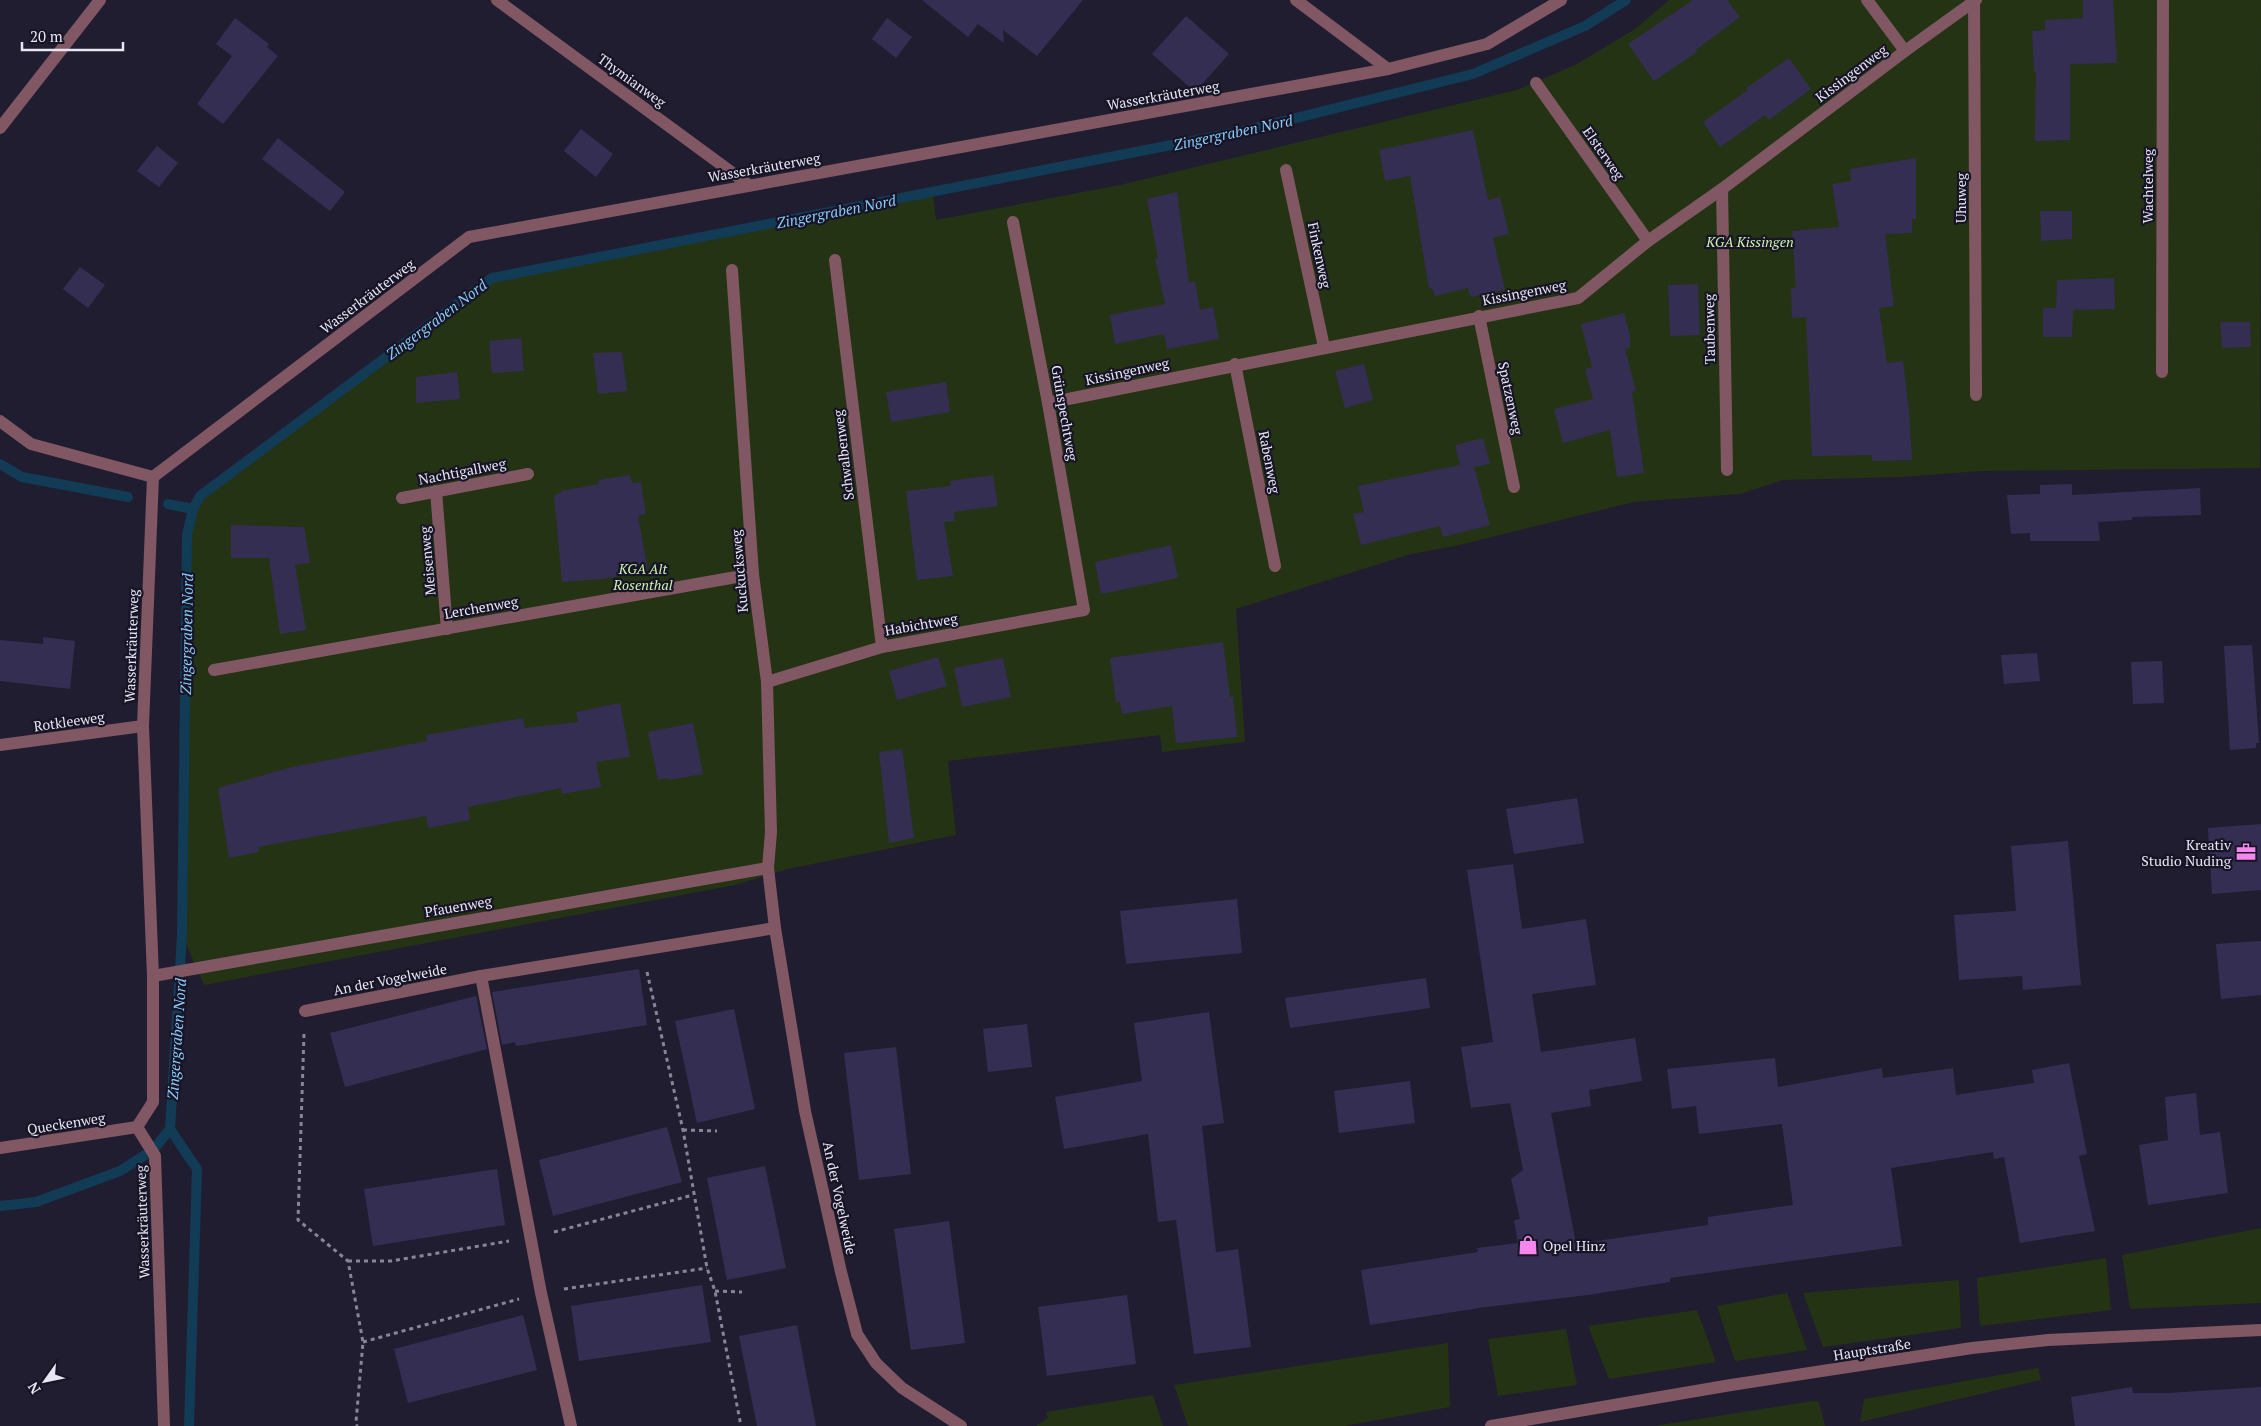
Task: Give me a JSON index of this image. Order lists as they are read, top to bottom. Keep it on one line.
{"streets":{"street":["Kissingenweg","Thymianweg","Wasserkräuterweg","Elsterweg","Wachtelweg","Uhuweg","Finkenweg","Taubenweg","Spatzenweg","Grünspechtweg","Schwalbenweg","Rabenweg","Nachtigallweg","Meisenweg","Kuckucksweg","Lerchenweg","Habichtweg","Rotkleeweg","Pfauenweg","An der Vogelweide","Queckenweg","Hauptstraße"]},"crossings":[["Kissingenweg","Elsterweg"],["Kissingenweg","Uhuweg"],["Kissingenweg","Finkenweg"],["Kissingenweg","Taubenweg"],["Kissingenweg","Spatzenweg"],["Kissingenweg","Grünspechtweg"],["Kissingenweg","Rabenweg"],["Thymianweg","Wasserkräuterweg"],["Wasserkräuterweg","Rotkleeweg"],["Wasserkräuterweg","Pfauenweg"],["Wasserkräuterweg","Queckenweg"],["Grünspechtweg","Habichtweg"],["Schwalbenweg","Habichtweg"],["Nachtigallweg","Meisenweg"],["Meisenweg","Lerchenweg"],["Kuckucksweg","Lerchenweg"],["Kuckucksweg","Habichtweg"],["Kuckucksweg","Pfauenweg"],["Kuckucksweg","An der Vogelweide"],["Pfauenweg","An der Vogelweide"]],"water":["Zingergraben Nord"],"parks":["KGA Kissingen","KGA Alt Rosenthal"],"places":{"office":["Kreativ Studio Nuding"],"shop":["Opel Hinz"]},"scale_bar":"20 m","north":"bottom left"}
